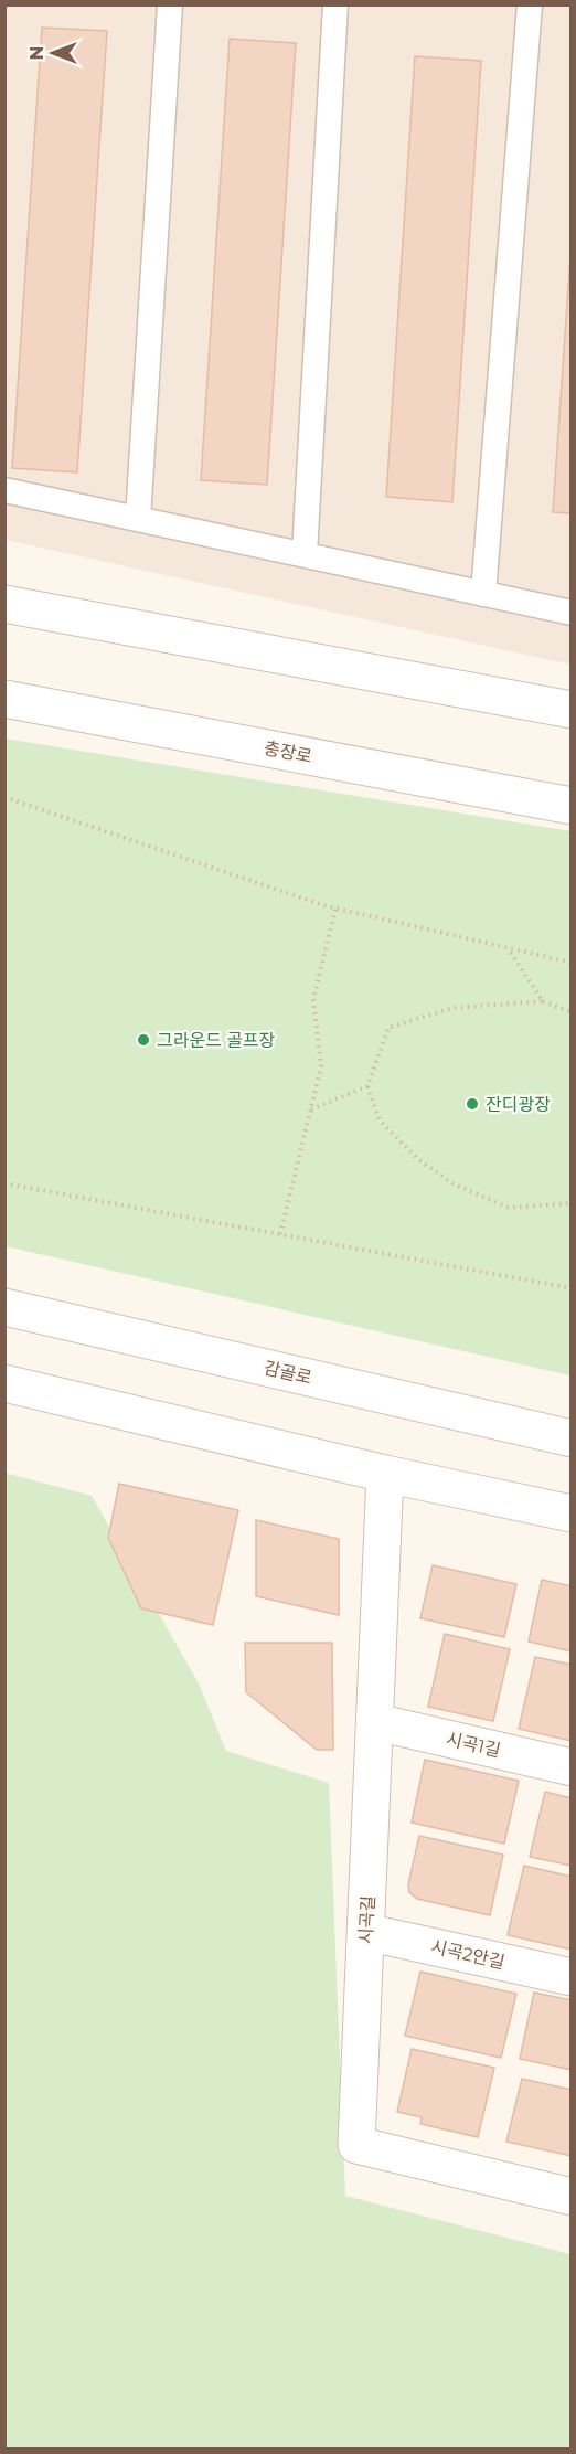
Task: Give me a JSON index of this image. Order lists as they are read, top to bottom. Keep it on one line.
{"streets":{"street":["충장로","감골로","시곡1길","시곡길","시곡2안길"]},"crossings":[["시곡1길","시곡길"],["시곡길","시곡2안길"]],"places":["그라운드 골프장","잔디광장"],"north":"left"}
